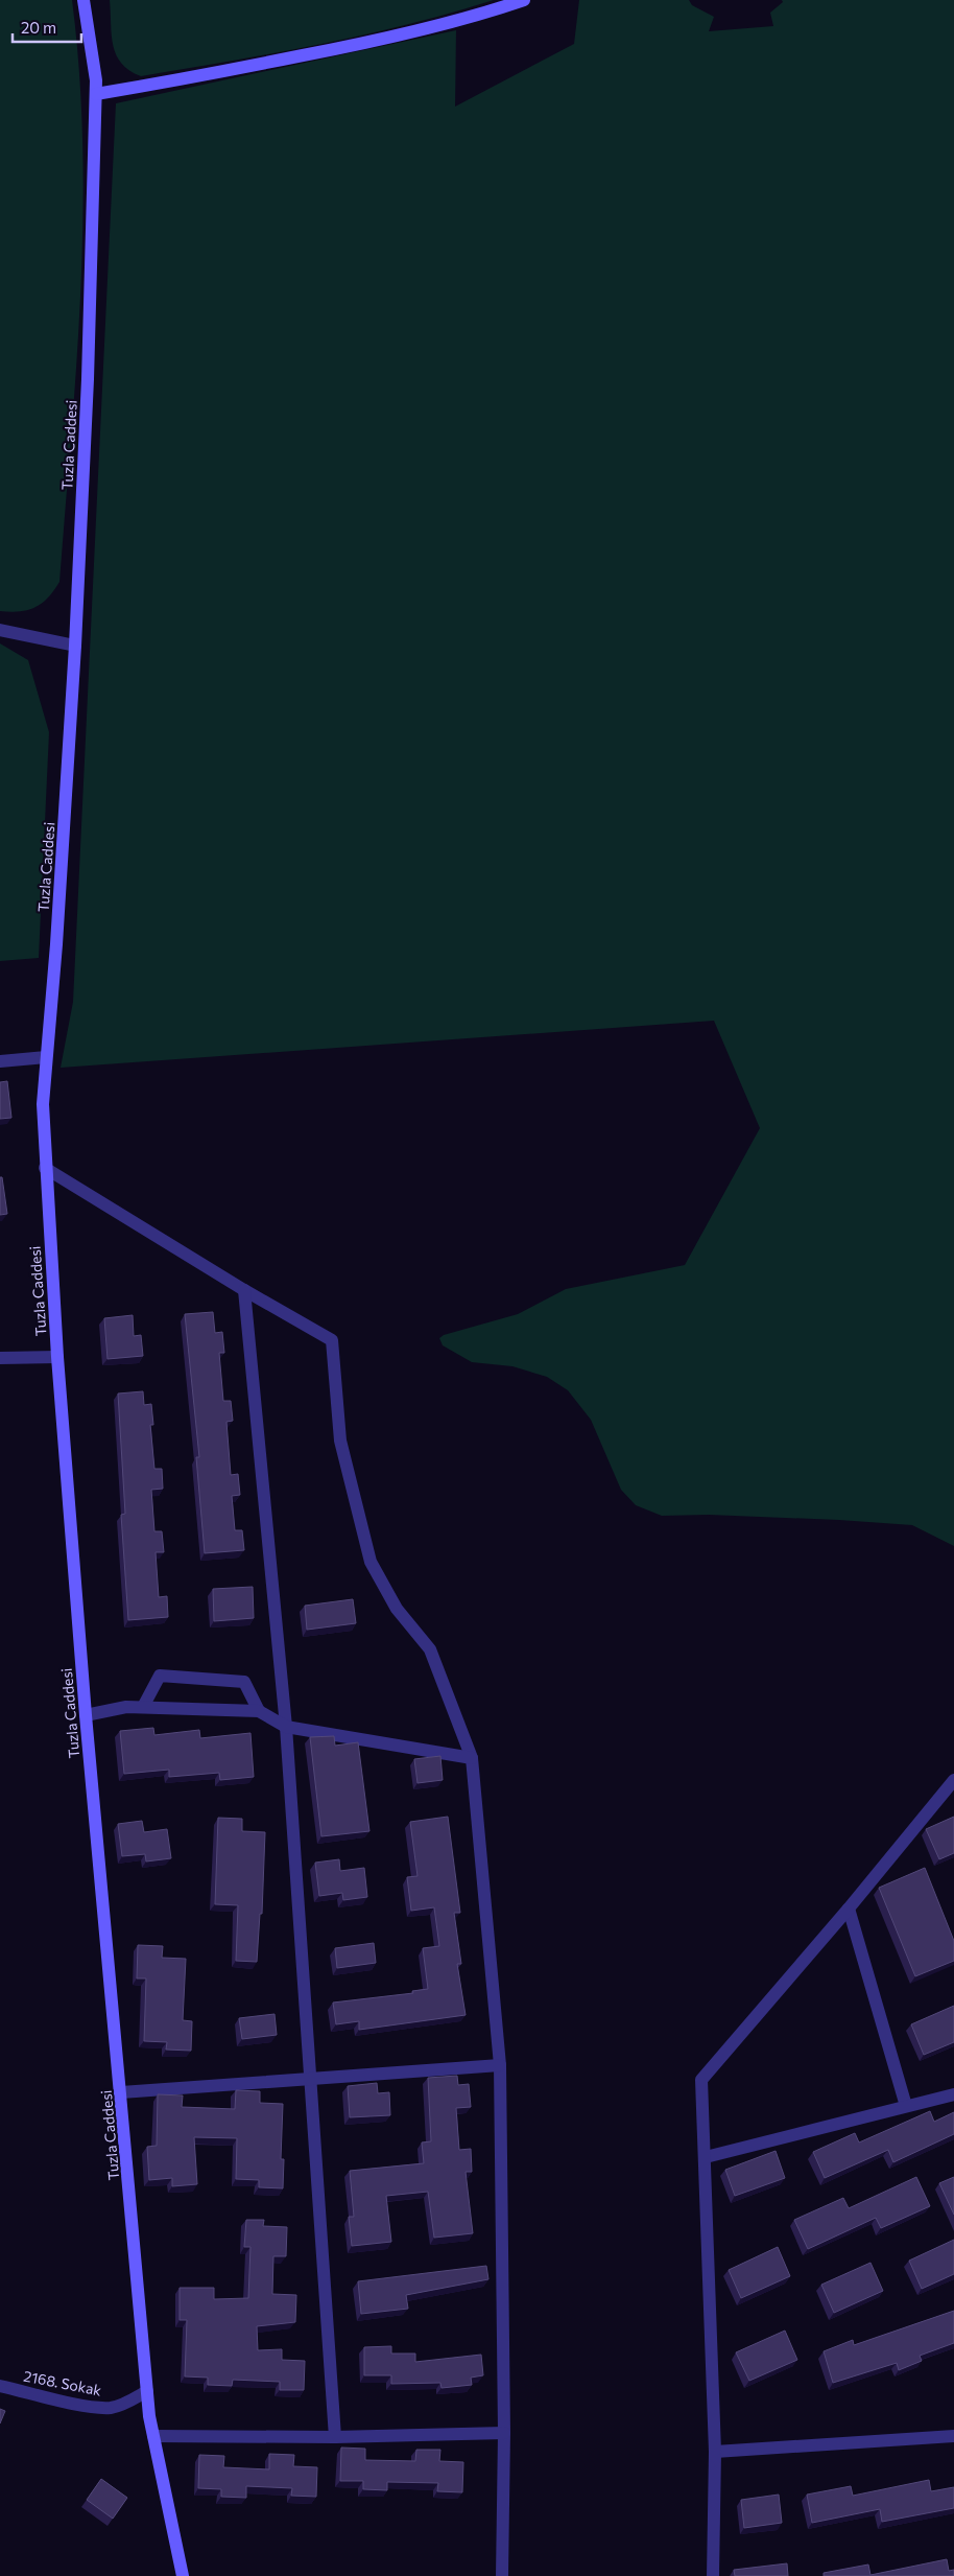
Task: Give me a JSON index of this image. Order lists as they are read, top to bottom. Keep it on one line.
{"streets":{"main road":["Tuzla Caddesi"],"street":["2168. Sokak"]},"crossings":[["Tuzla Caddesi","2168. Sokak"]],"scale_bar":"20 m"}
